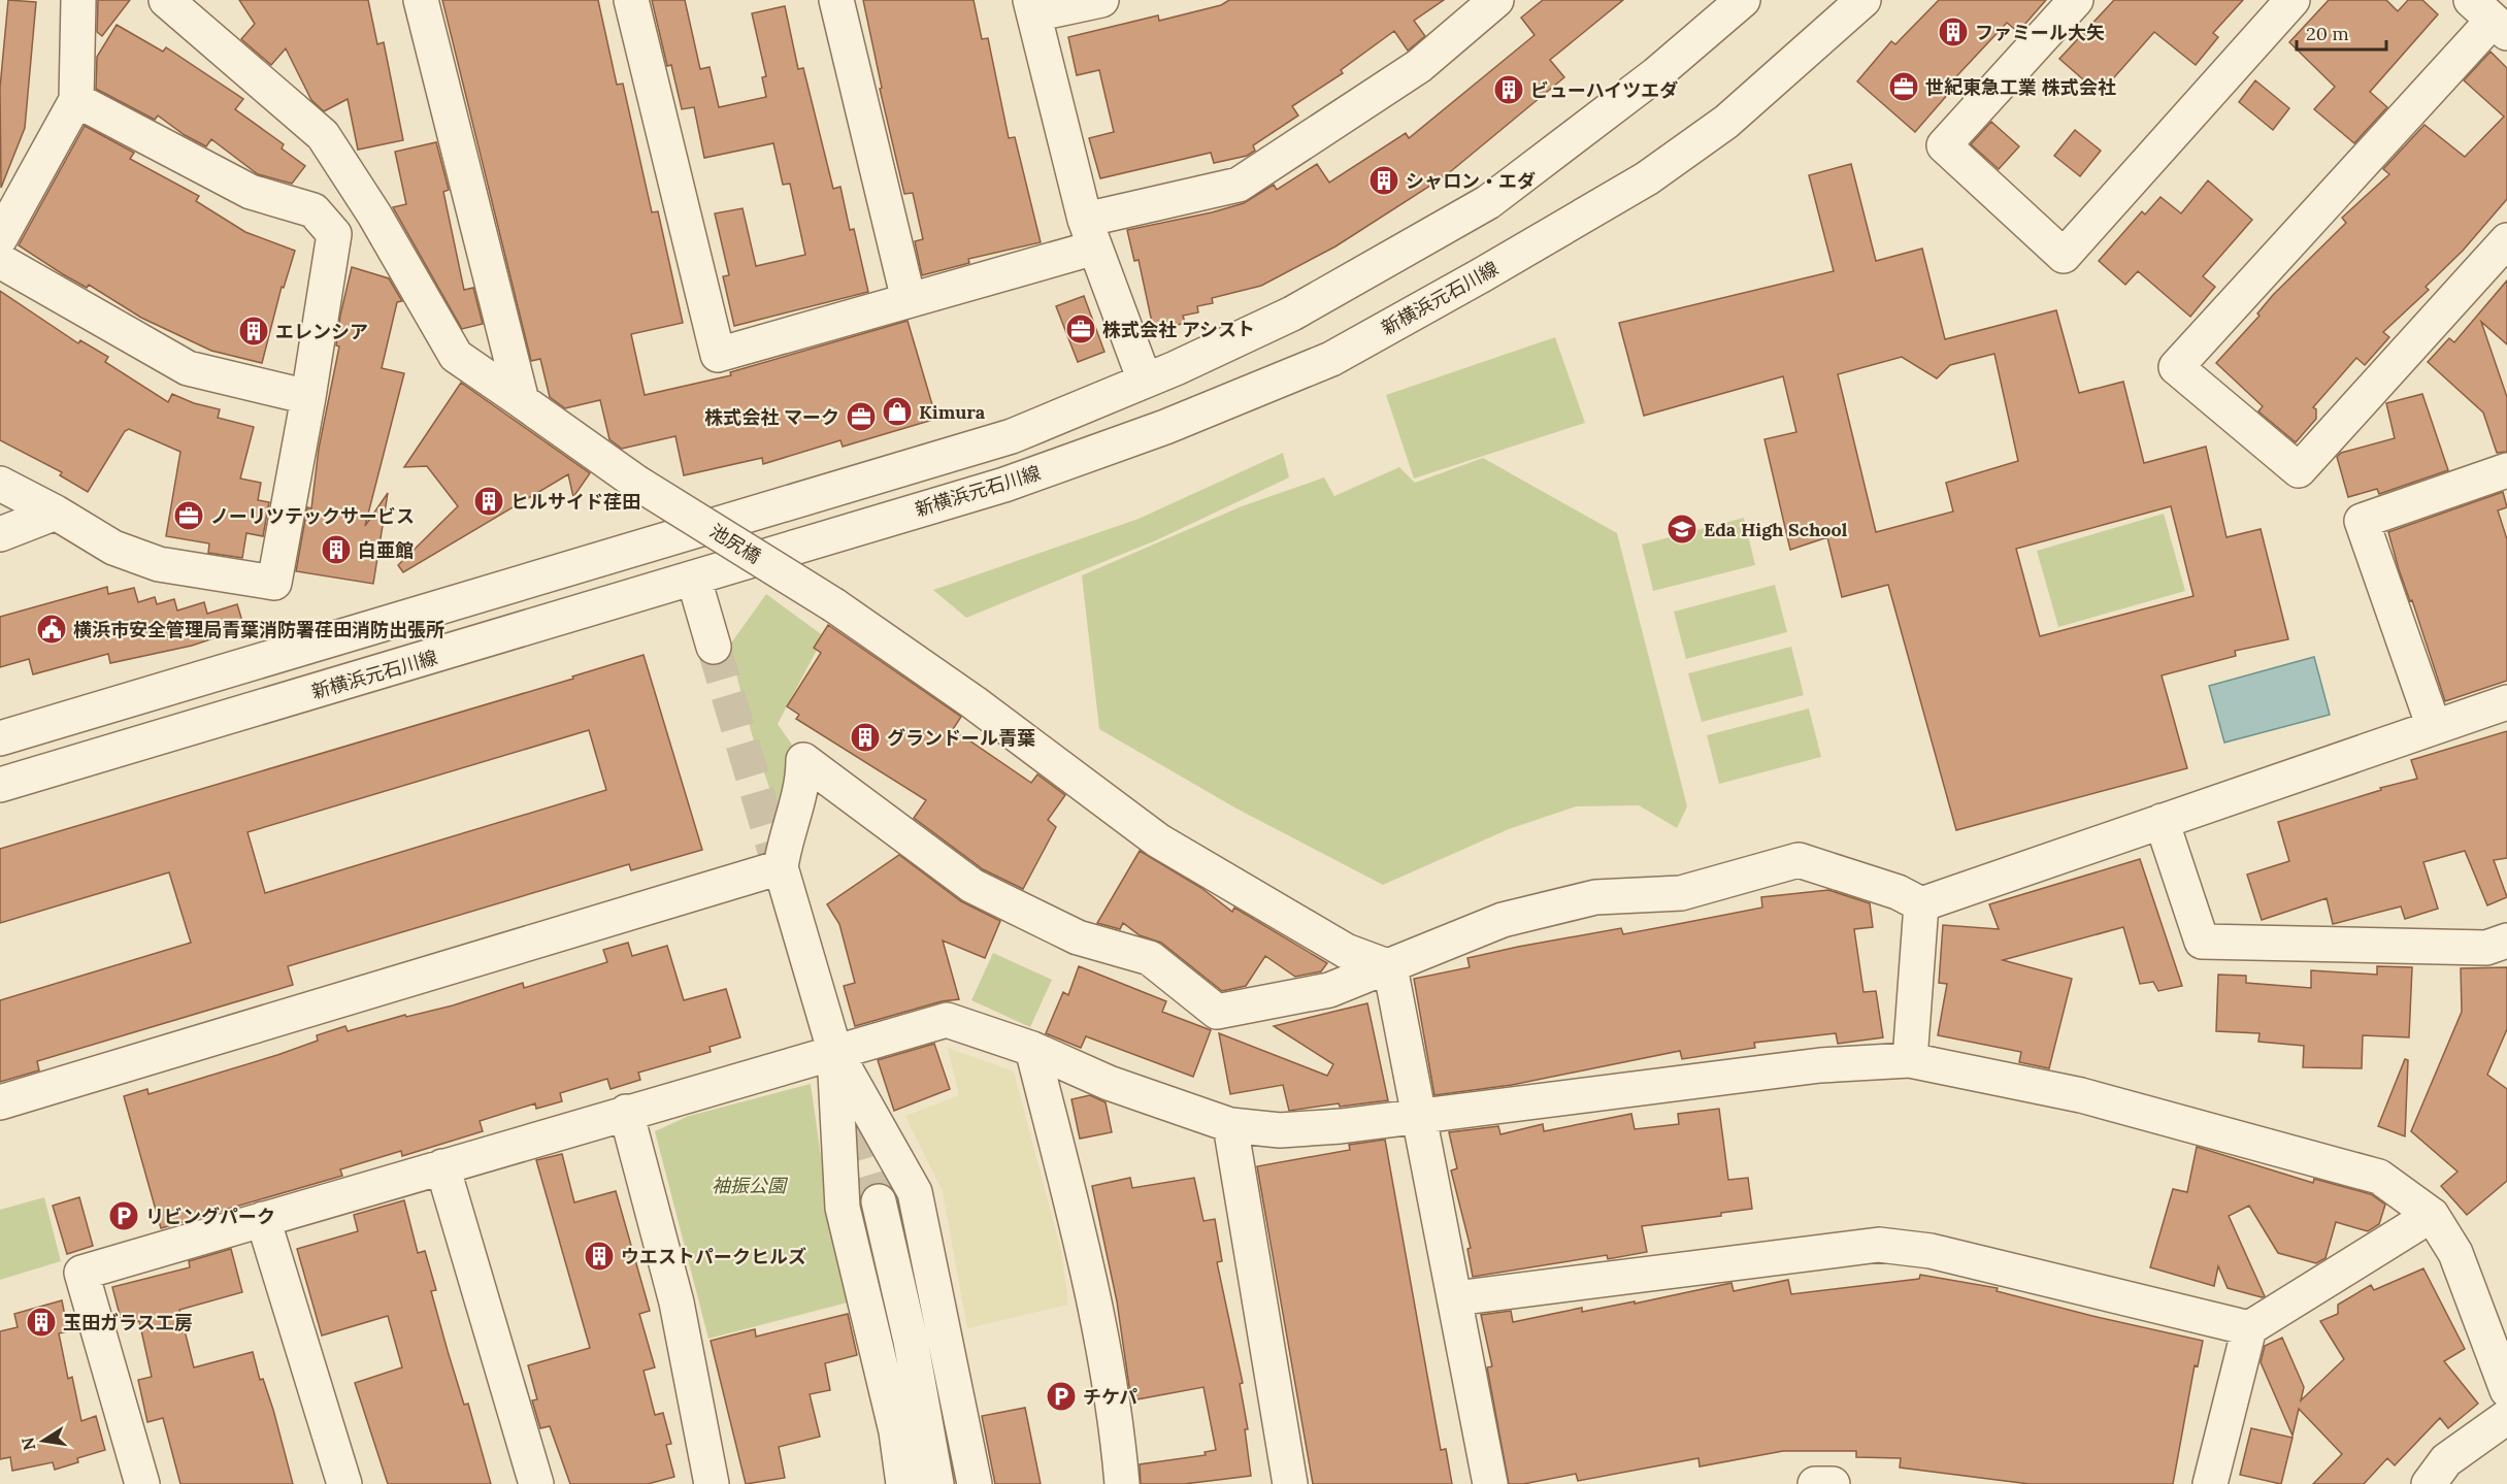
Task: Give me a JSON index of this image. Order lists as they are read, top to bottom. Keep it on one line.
{"streets":{"street":["新横浜元石川線","池尻橋"]},"parks":["袖振公園"],"places":{"building":["ファミール大矢","ビューハイツエダ","シャロン・エダ","エレンシア","ヒルサイド荏田","白亜館","グランドール青葉","ウエストパークヒルズ","玉田ガラス工房"],"office":["世紀東急工業 株式会社","株式会社 アシスト","株式会社 マーク","ノーリツテックサービス"],"shop":["Kimura"],"school or university":["Eda High School"],"public building":["横浜市安全管理局青葉消防署荏田消防出張所"],"parking":["リビングパーク","チケパ"]},"scale_bar":"20 m","north":"left"}
